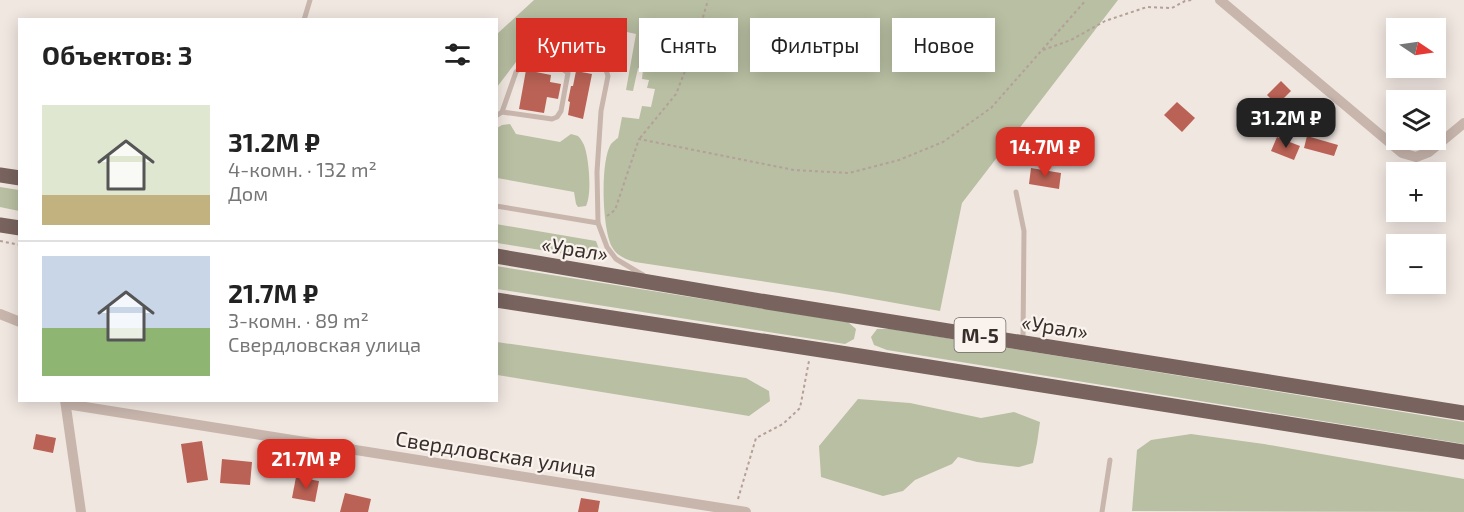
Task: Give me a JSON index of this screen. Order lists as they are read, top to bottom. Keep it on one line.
{"streets":{"main road":["«Урал»","М-5"],"street":["Свердловская улица"]},"north":"right","page":{"map_buttons":["+","−"],"chip":["Купить","Снять","Фильтры","Новое"],"heading":"Объектов: 3","list":[{"name":"31.2M ₽","note":"4-комн. · 132 m² · Дом"},{"name":"21.7M ₽","note":"3-комн. · 89 m² · Свердловская улица"}],"price":["31.2M ₽","14.7M ₽","21.7M ₽"]}}
